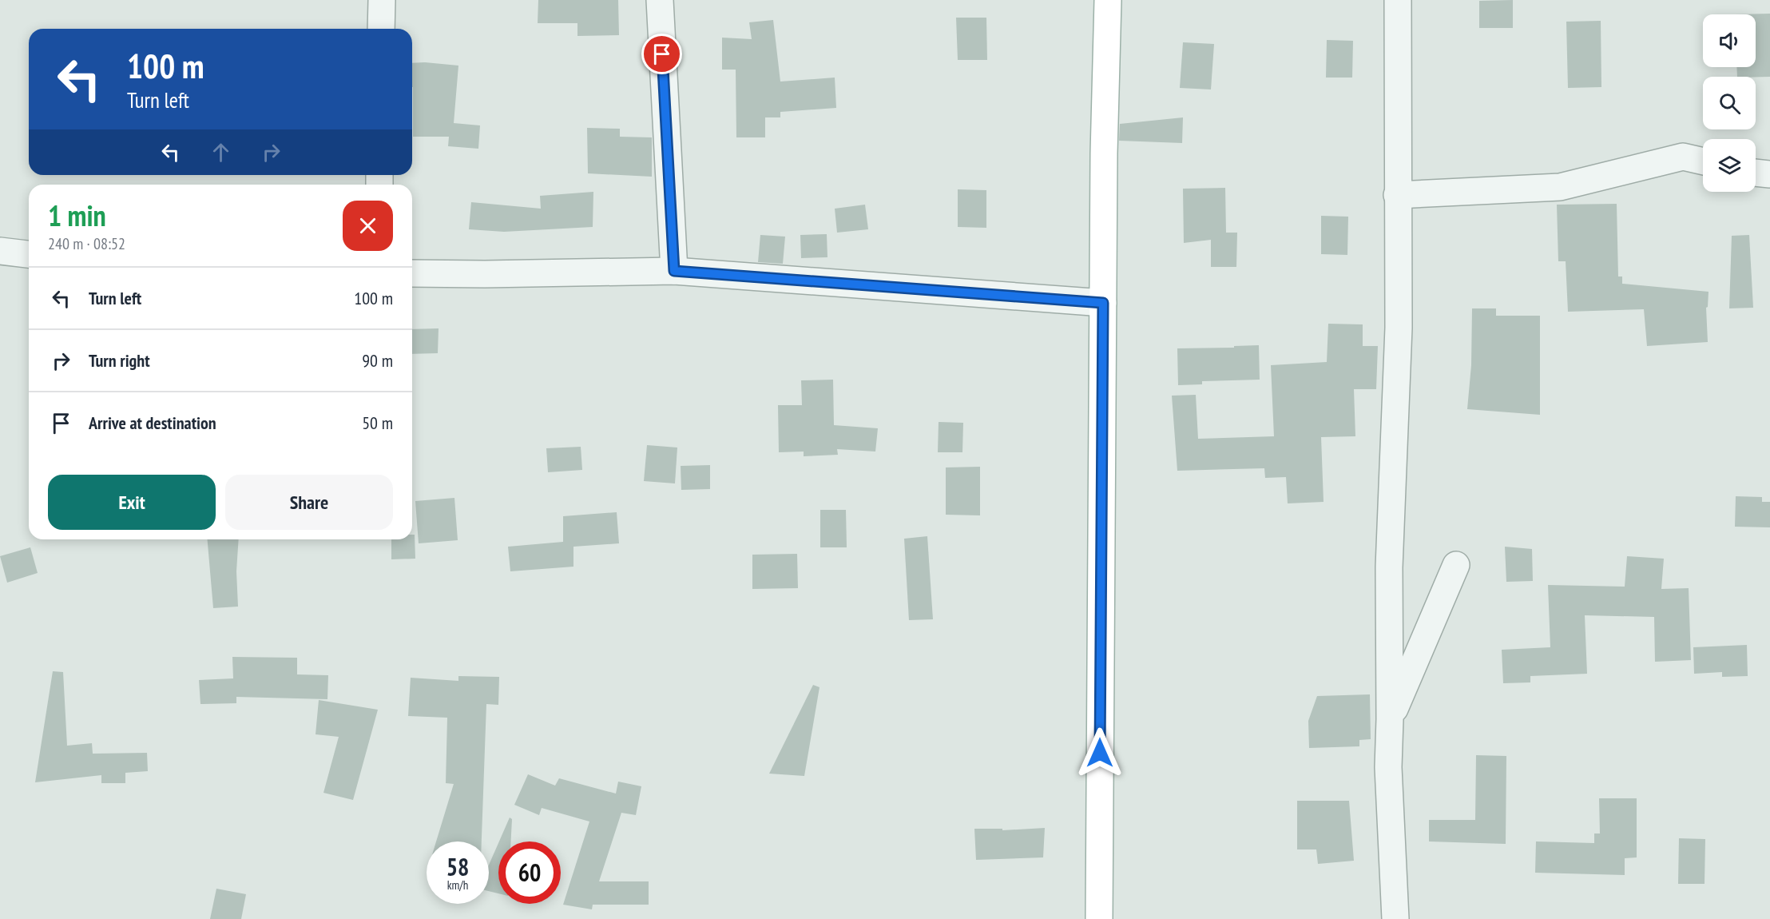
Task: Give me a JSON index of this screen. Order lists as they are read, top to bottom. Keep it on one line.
{"page":{"turn":["100 m","Turn left"],"heading":["1 min","240 m · 08:52"],"list":[{"name":"Turn left","value":"100 m"},{"name":"Turn right","value":"90 m"},{"name":"Arrive at destination","value":"50 m"}],"buttons":["Exit","Share"],"speed":"58 km/h","limit":"60"}}
